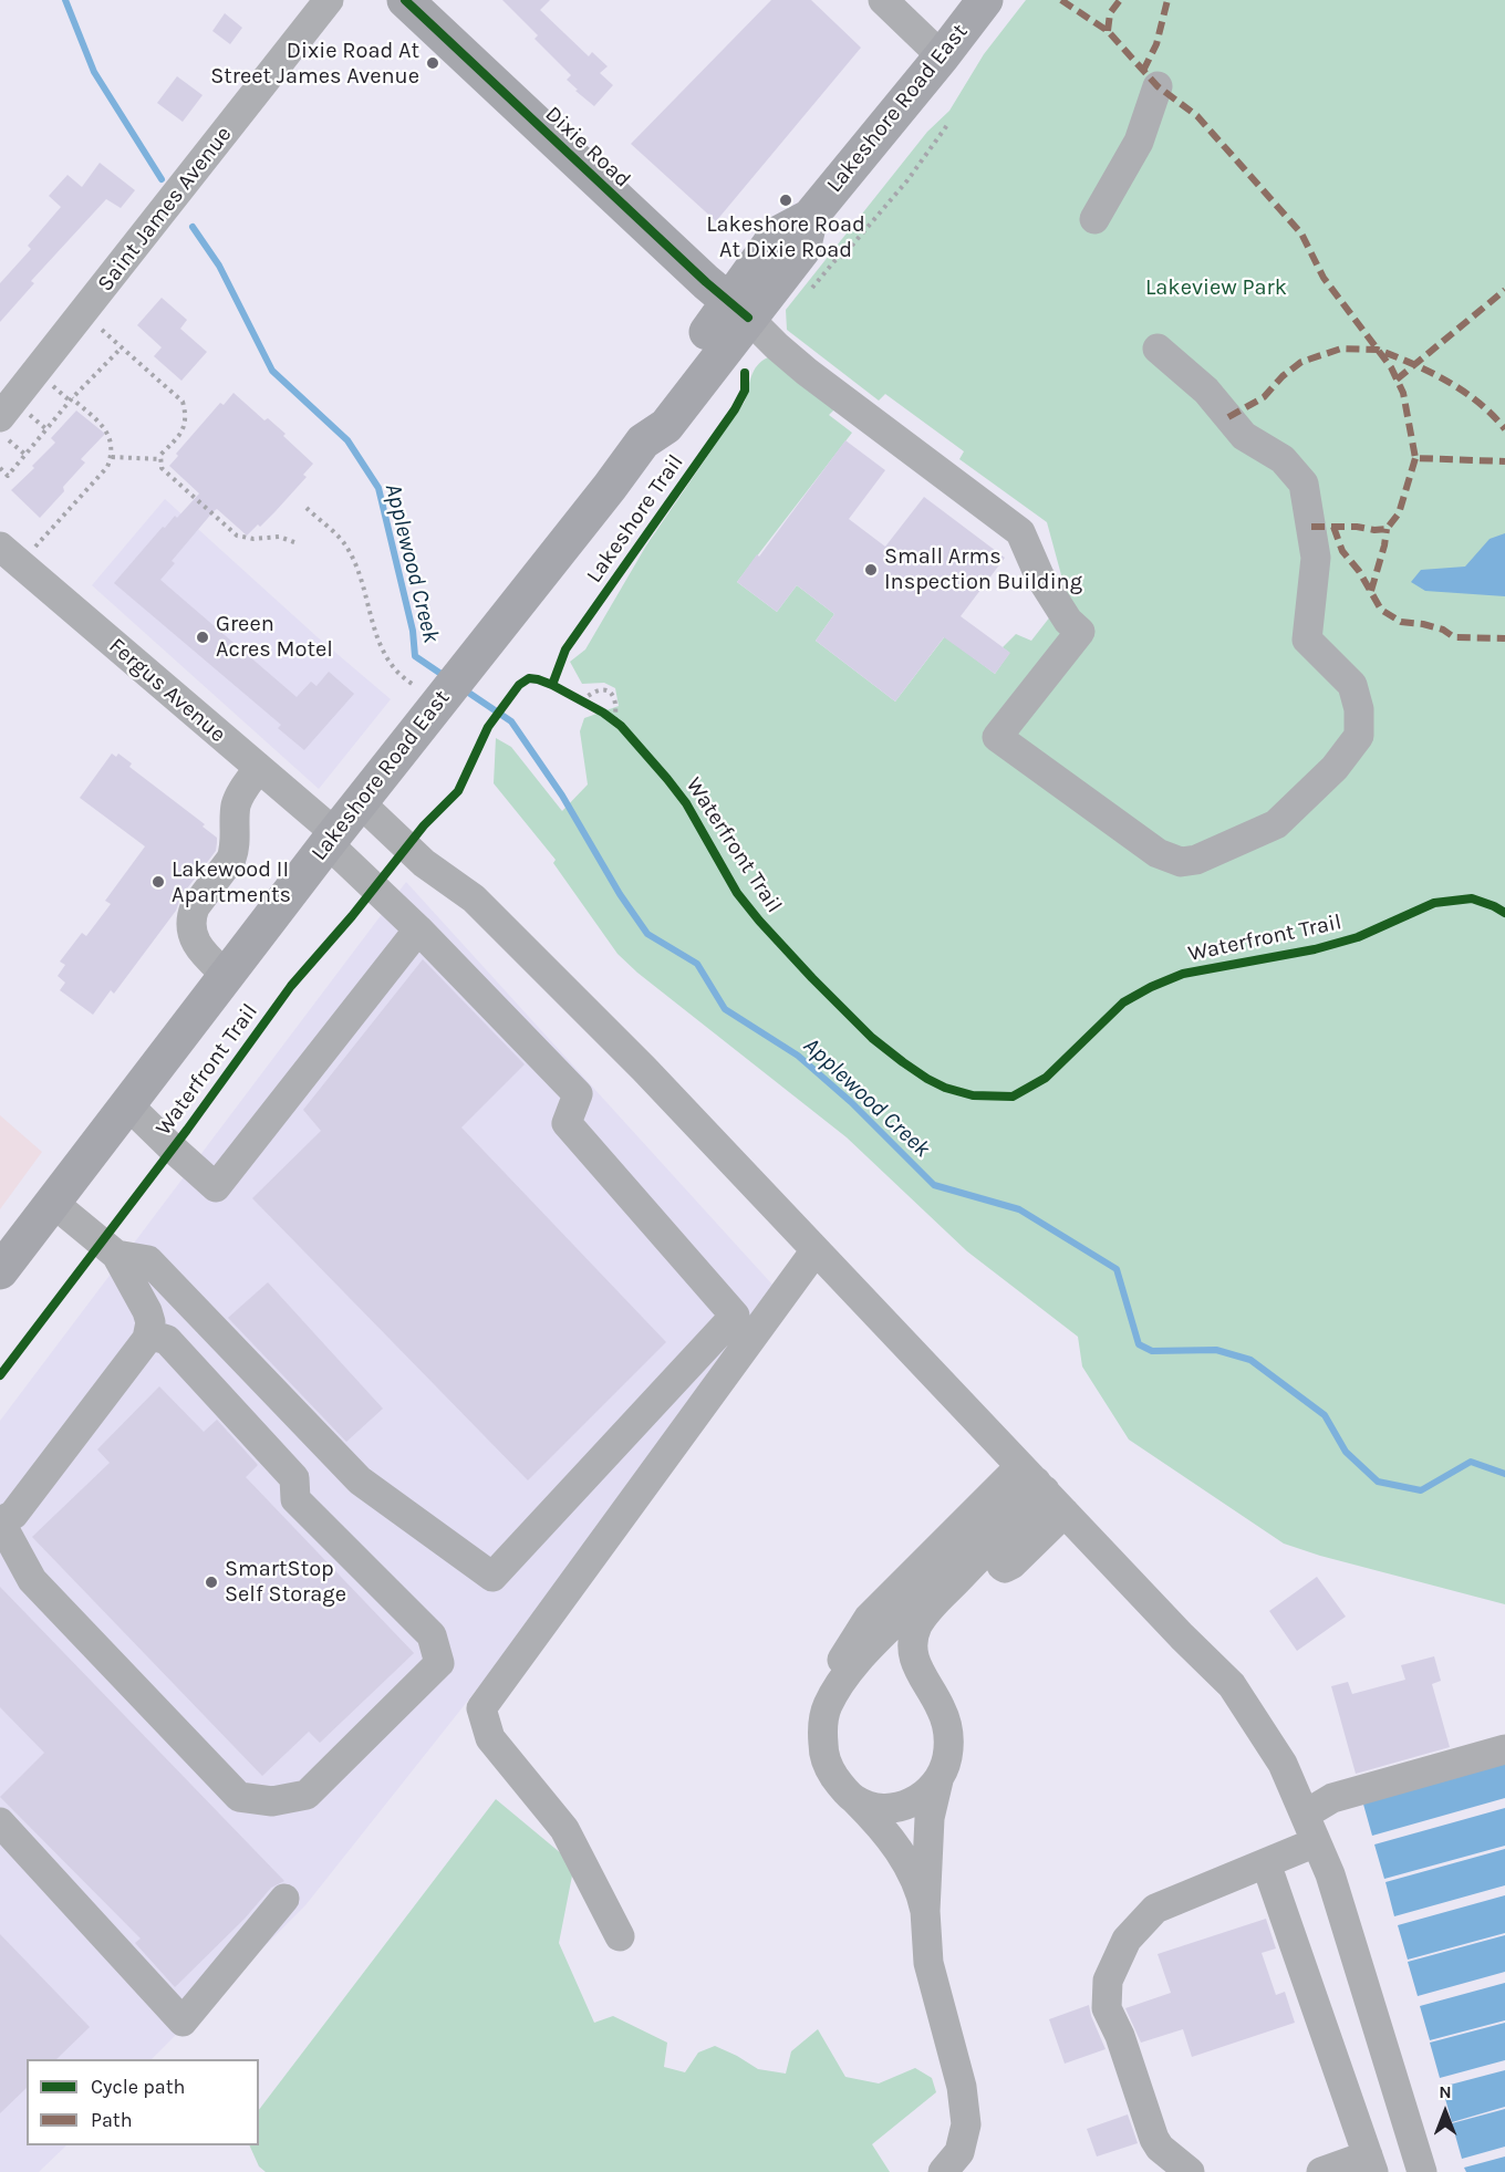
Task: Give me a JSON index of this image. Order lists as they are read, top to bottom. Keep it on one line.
{"streets":{"main road":["Lakeshore Road East","Dixie Road"],"street":["Saint James Avenue","Fergus Avenue"],"cycle path":["Lakeshore Trail","Waterfront Trail"]},"crossings":[["Lakeshore Road East","Dixie Road"],["Lakeshore Road East","Fergus Avenue"]],"water":["Applewood Creek"],"parks":["Lakeview Park"],"places":["Dixie Road At Street James Avenue","Lakeshore Road At Dixie Road","Small Arms Inspection Building","Green Acres Motel","Lakewood II Apartments","SmartStop Self Storage"],"legend":["Cycle path","Path"],"north":"top"}
